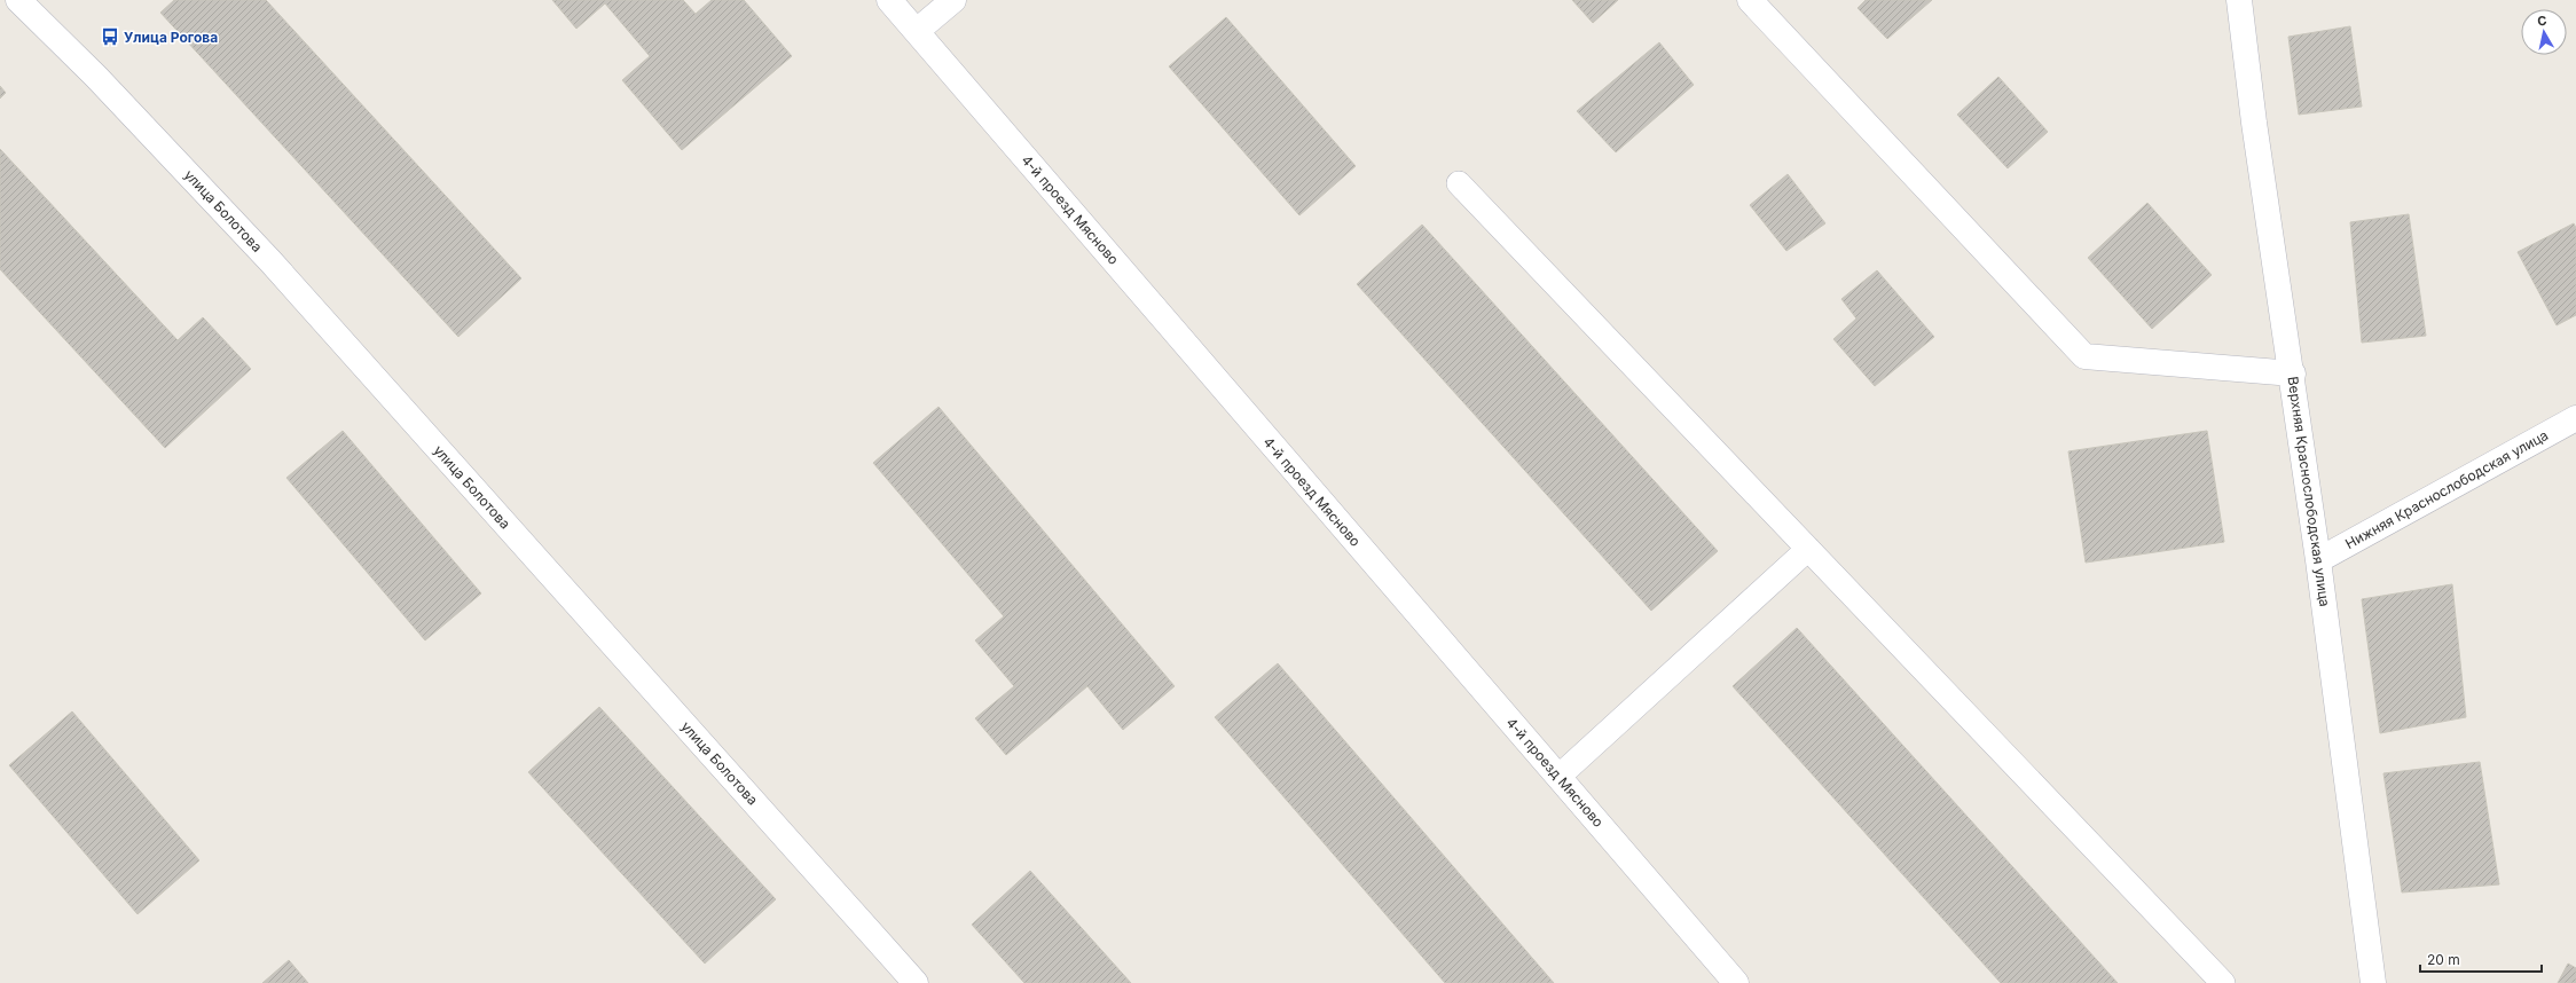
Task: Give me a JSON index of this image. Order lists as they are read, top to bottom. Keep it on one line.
{"streets":{"street":["4-й проезд Мясново","улица Болотова","Нижняя Краснослободская улица","Верхняя Краснослободская улица"]},"crossings":[["Нижняя Краснослободская улица","Верхняя Краснослободская улица"]],"places":{"bus stop":["Улица Рогова"]},"scale_bar":"20 m","north":"top"}
